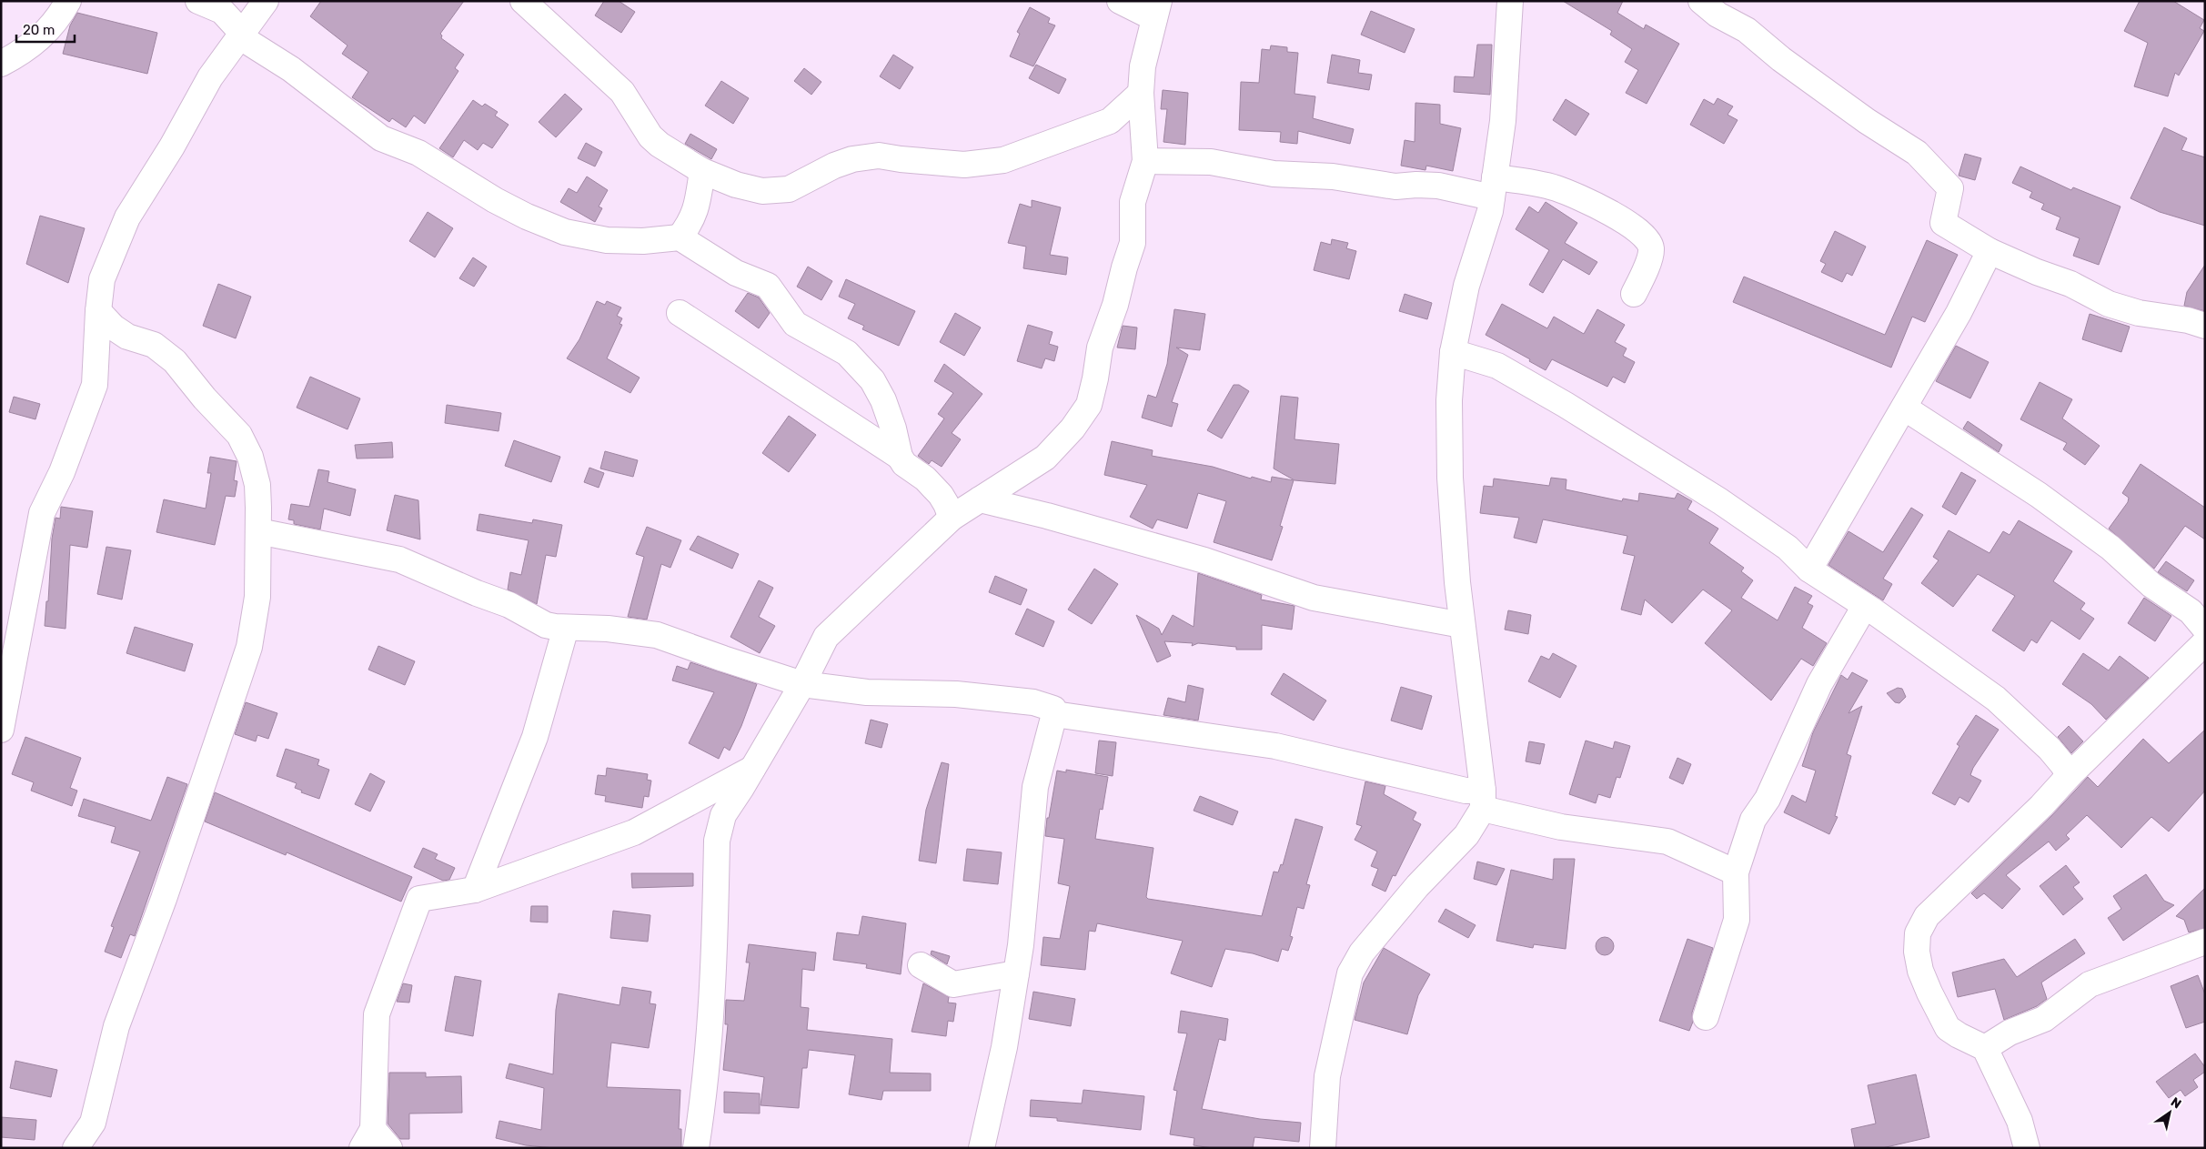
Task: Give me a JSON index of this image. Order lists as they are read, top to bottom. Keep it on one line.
{"scale_bar":"20 m","north":"top right"}
